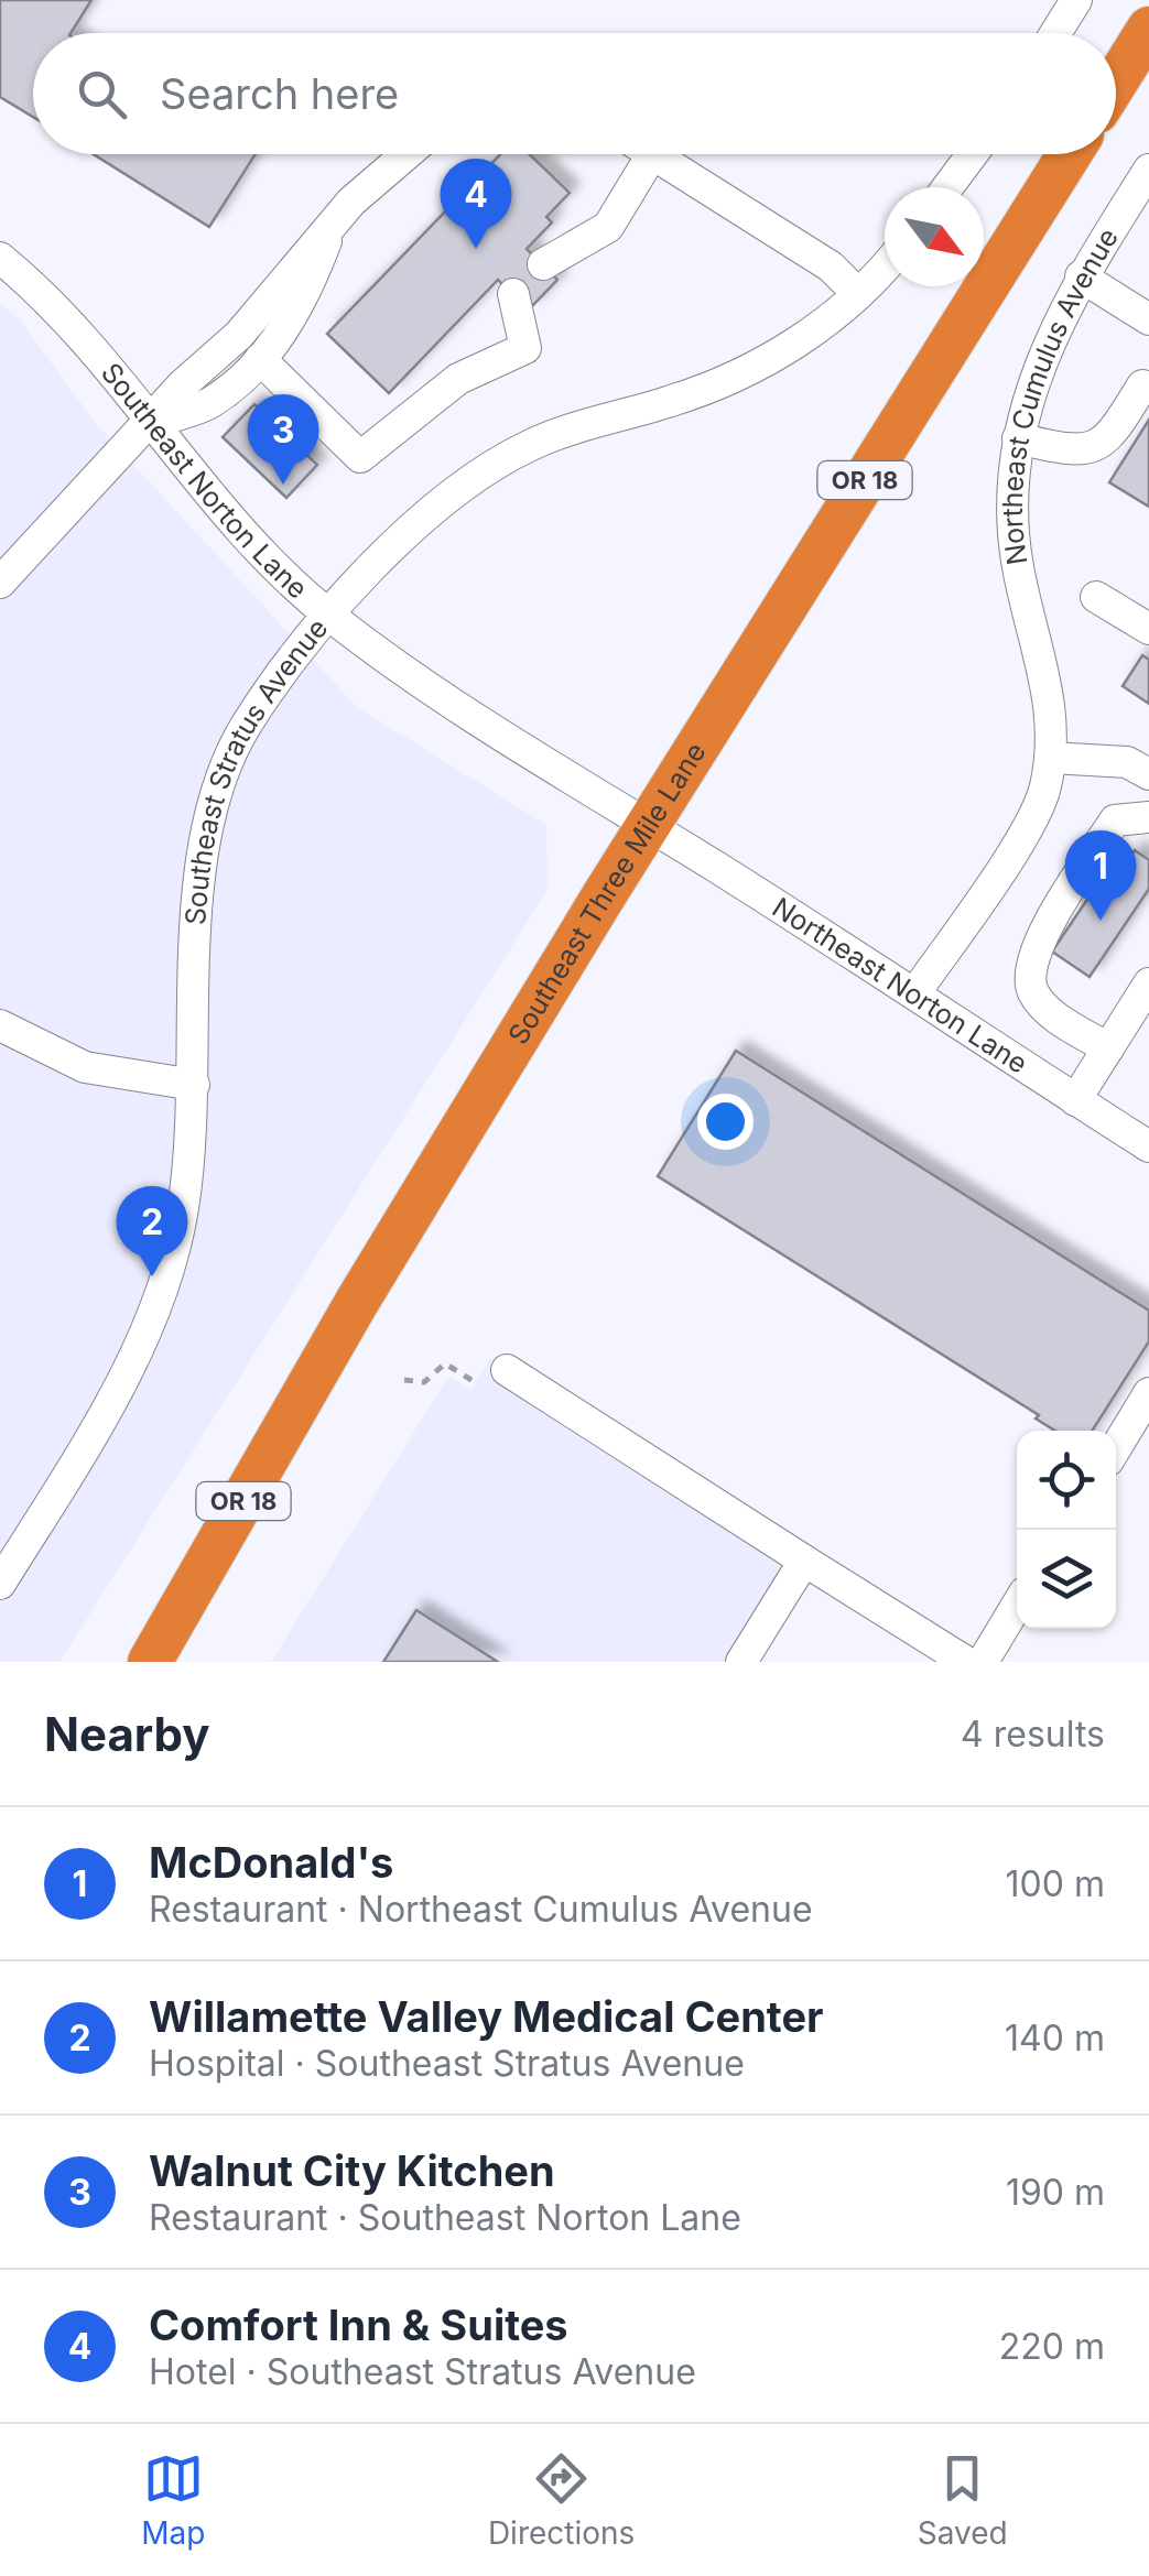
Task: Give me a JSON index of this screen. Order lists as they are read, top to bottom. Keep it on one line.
{"streets":{"highway":["OR 18","Southeast Three Mile Lane"],"street":["Northeast Cumulus Avenue","Southeast Norton Lane","Southeast Stratus Avenue","Northeast Norton Lane"]},"crossings":[["Northeast Cumulus Avenue","Northeast Norton Lane"],["Southeast Norton Lane","Southeast Stratus Avenue"],["Southeast Norton Lane","Southeast Three Mile Lane"],["Southeast Norton Lane","Northeast Norton Lane"],["Southeast Three Mile Lane","Northeast Norton Lane"]],"north":"bottom right","page":{"search":"Search here","pins":["4","3","1","2"],"heading":["Nearby","4 results"],"list":[{"mark":"1","name":"McDonald's","note":"Restaurant · Northeast Cumulus Avenue","value":"100 m"},{"mark":"2","name":"Willamette Valley Medical Center","note":"Hospital · Southeast Stratus Avenue","value":"140 m"},{"mark":"3","name":"Walnut City Kitchen","note":"Restaurant · Southeast Norton Lane","value":"190 m"},{"mark":"4","name":"Comfort Inn & Suites","note":"Hotel · Southeast Stratus Avenue","value":"220 m"}],"nav":["Map","Directions","Saved"]}}
